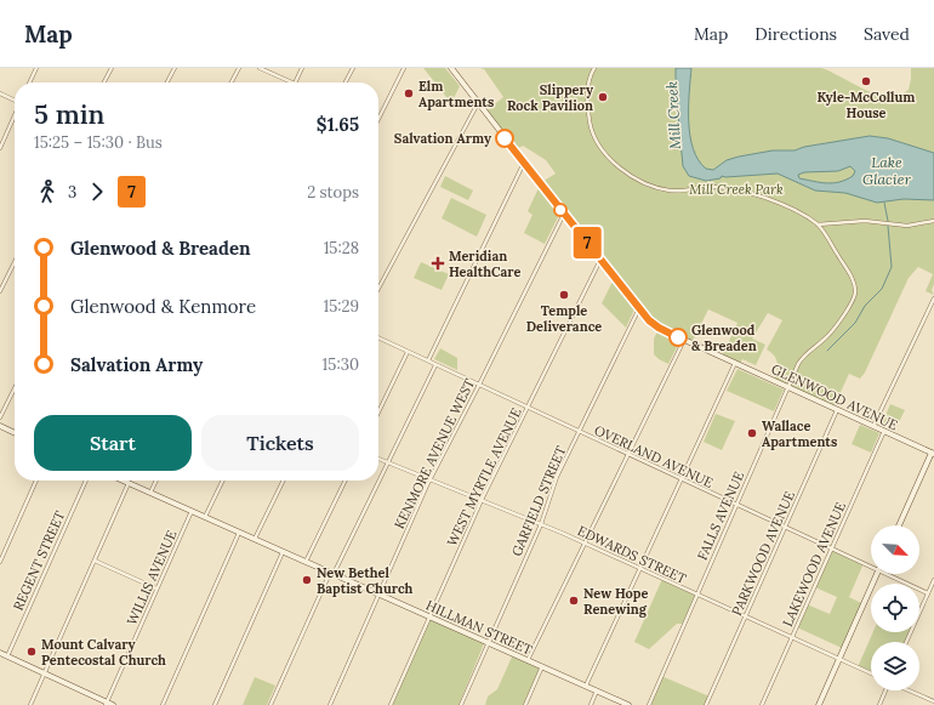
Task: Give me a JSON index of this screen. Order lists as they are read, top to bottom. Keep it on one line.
{"streets":{"street":["GLENWOOD AVENUE","KENMORE AVENUE WEST","OVERLAND AVENUE","WEST MYRTLE AVENUE","GARFIELD STREET","FALLS AVENUE","PARKWOOD AVENUE","EDWARDS STREET","REGENT STREET","LAKEWOOD AVENUE","WILLIS AVENUE","HILLMAN STREET"]},"crossings":[["GLENWOOD AVENUE","KENMORE AVENUE WEST"],["GLENWOOD AVENUE","WEST MYRTLE AVENUE"],["GLENWOOD AVENUE","GARFIELD STREET"],["GLENWOOD AVENUE","FALLS AVENUE"],["GLENWOOD AVENUE","PARKWOOD AVENUE"],["GLENWOOD AVENUE","LAKEWOOD AVENUE"],["KENMORE AVENUE WEST","OVERLAND AVENUE"],["KENMORE AVENUE WEST","EDWARDS STREET"],["KENMORE AVENUE WEST","HILLMAN STREET"],["OVERLAND AVENUE","WEST MYRTLE AVENUE"],["OVERLAND AVENUE","GARFIELD STREET"],["OVERLAND AVENUE","FALLS AVENUE"],["OVERLAND AVENUE","PARKWOOD AVENUE"],["OVERLAND AVENUE","LAKEWOOD AVENUE"],["WEST MYRTLE AVENUE","EDWARDS STREET"],["WEST MYRTLE AVENUE","HILLMAN STREET"],["GARFIELD STREET","EDWARDS STREET"],["GARFIELD STREET","HILLMAN STREET"],["FALLS AVENUE","EDWARDS STREET"],["PARKWOOD AVENUE","EDWARDS STREET"],["EDWARDS STREET","LAKEWOOD AVENUE"],["WILLIS AVENUE","HILLMAN STREET"]],"water":["Mill Creek","Lake Glacier"],"parks":["Mill Creek Park"],"places":{"other":["Kyle-McCollum House","Elm Apartments","Slippery Rock Pavilion","Salvation Army","Temple Deliverance","Glenwood & Breaden","Wallace Apartments","New Bethel Baptist Church","New Hope Renewing","Mount Calvary Pentecostal Church"],"health":["Meridian HealthCare"]},"lines":["bus line 7"],"north":"bottom right","page":{"header":"Map","nav":["Map","Directions","Saved"],"on_map":"7","heading":["5 min","15:25 – 15:30 · Bus","$1.65"],"legs":["3","7","2 stops"],"list":[{"name":"Glenwood & Breaden","value":"15:28"},{"name":"Glenwood & Kenmore","value":"15:29"},{"name":"Salvation Army","value":"15:30"}],"buttons":["Start","Tickets"]}}
